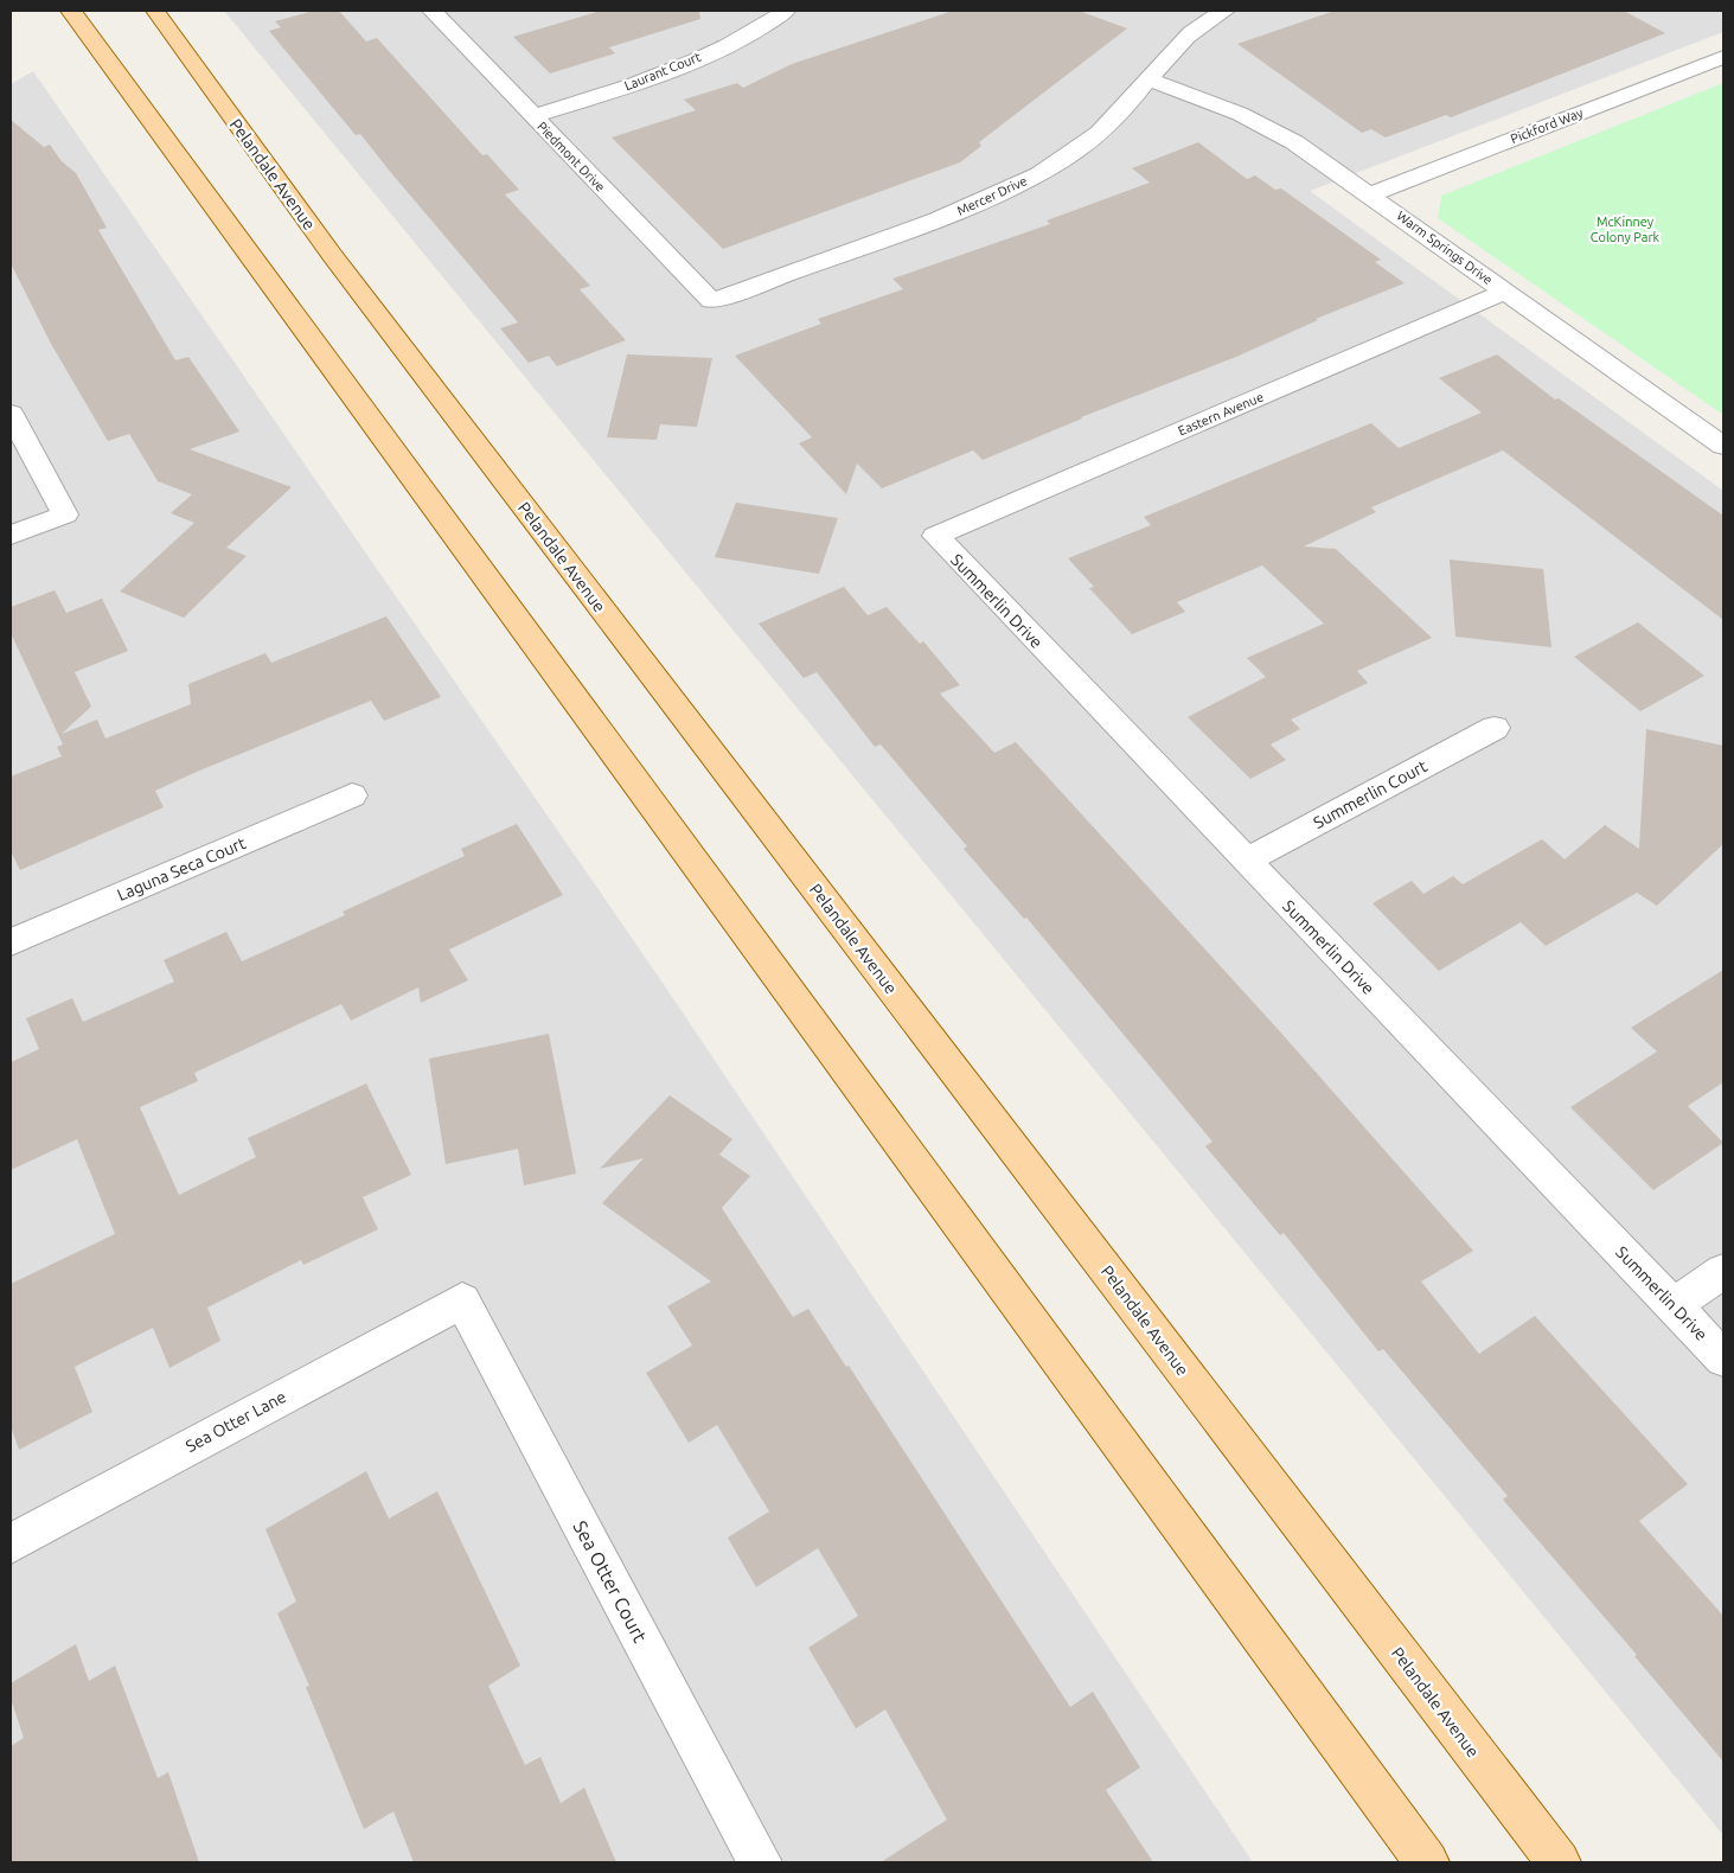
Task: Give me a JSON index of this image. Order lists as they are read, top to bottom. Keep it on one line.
{"streets":{"main road":["Pelandale Avenue"],"street":["Laurant Court","Pickford Way","Piedmont Drive","Mercer Drive","Warm Springs Drive","Eastern Avenue","Summerlin Drive","Summerlin Court","Laguna Seca Court","Sea Otter Lane","Sea Otter Court"]},"crossings":[["Laurant Court","Piedmont Drive"],["Pickford Way","Warm Springs Drive"],["Piedmont Drive","Mercer Drive"],["Mercer Drive","Warm Springs Drive"],["Warm Springs Drive","Eastern Avenue"],["Eastern Avenue","Summerlin Drive"],["Summerlin Drive","Summerlin Court"],["Sea Otter Lane","Sea Otter Court"]],"parks":["McKinney Colony Park"]}
